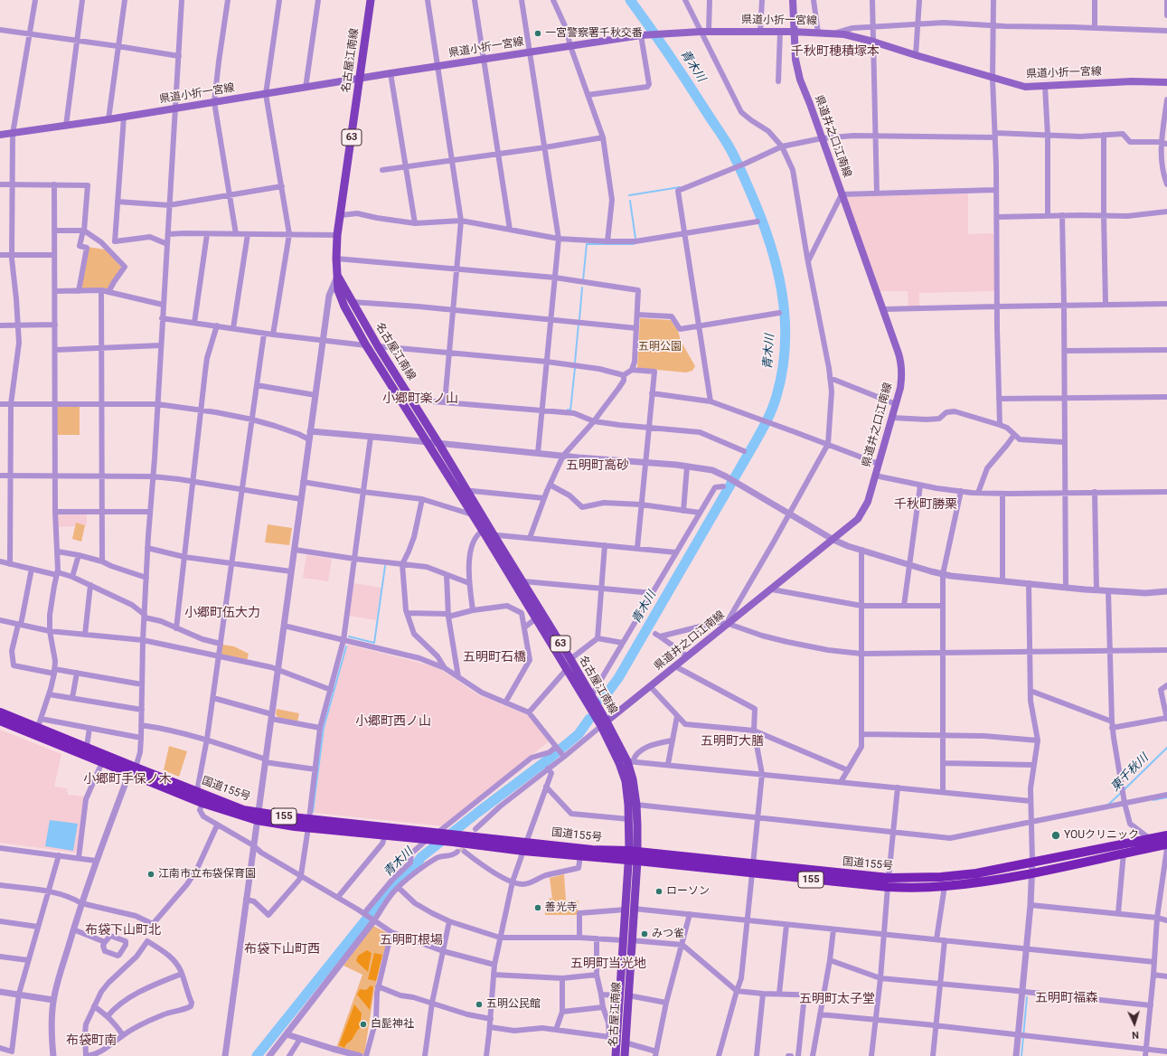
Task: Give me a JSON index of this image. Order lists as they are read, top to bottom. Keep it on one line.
{"streets":{"highway":["国道155号","155"],"main road":["県道小折一宮線","名古屋江南線","県道井之口江南線","63"]},"crossings":[["県道小折一宮線","名古屋江南線"],["県道小折一宮線","県道井之口江南線"],["名古屋江南線","県道井之口江南線"],["名古屋江南線","国道155号"]],"districts":["千秋町穂積塚本","小郷町楽ノ山","五明町高砂","千秋町勝栗","小郷町伍大力","五明町石橋","小郷町西ノ山","五明町大膳","小郷町手保ノ木","布袋下山町北","五明町根場","布袋下山町西","五明町当光地","五明町福森","五明町太子堂","布袋町南"],"water":["青木川","東千秋川"],"parks":["五明公園"],"places":["一宮警察署千秋交番","YOUクリニック","江南市立布袋保育園","ローソン","善光寺","みつ雀","五明公民館","白髭神社"],"north":"bottom"}
